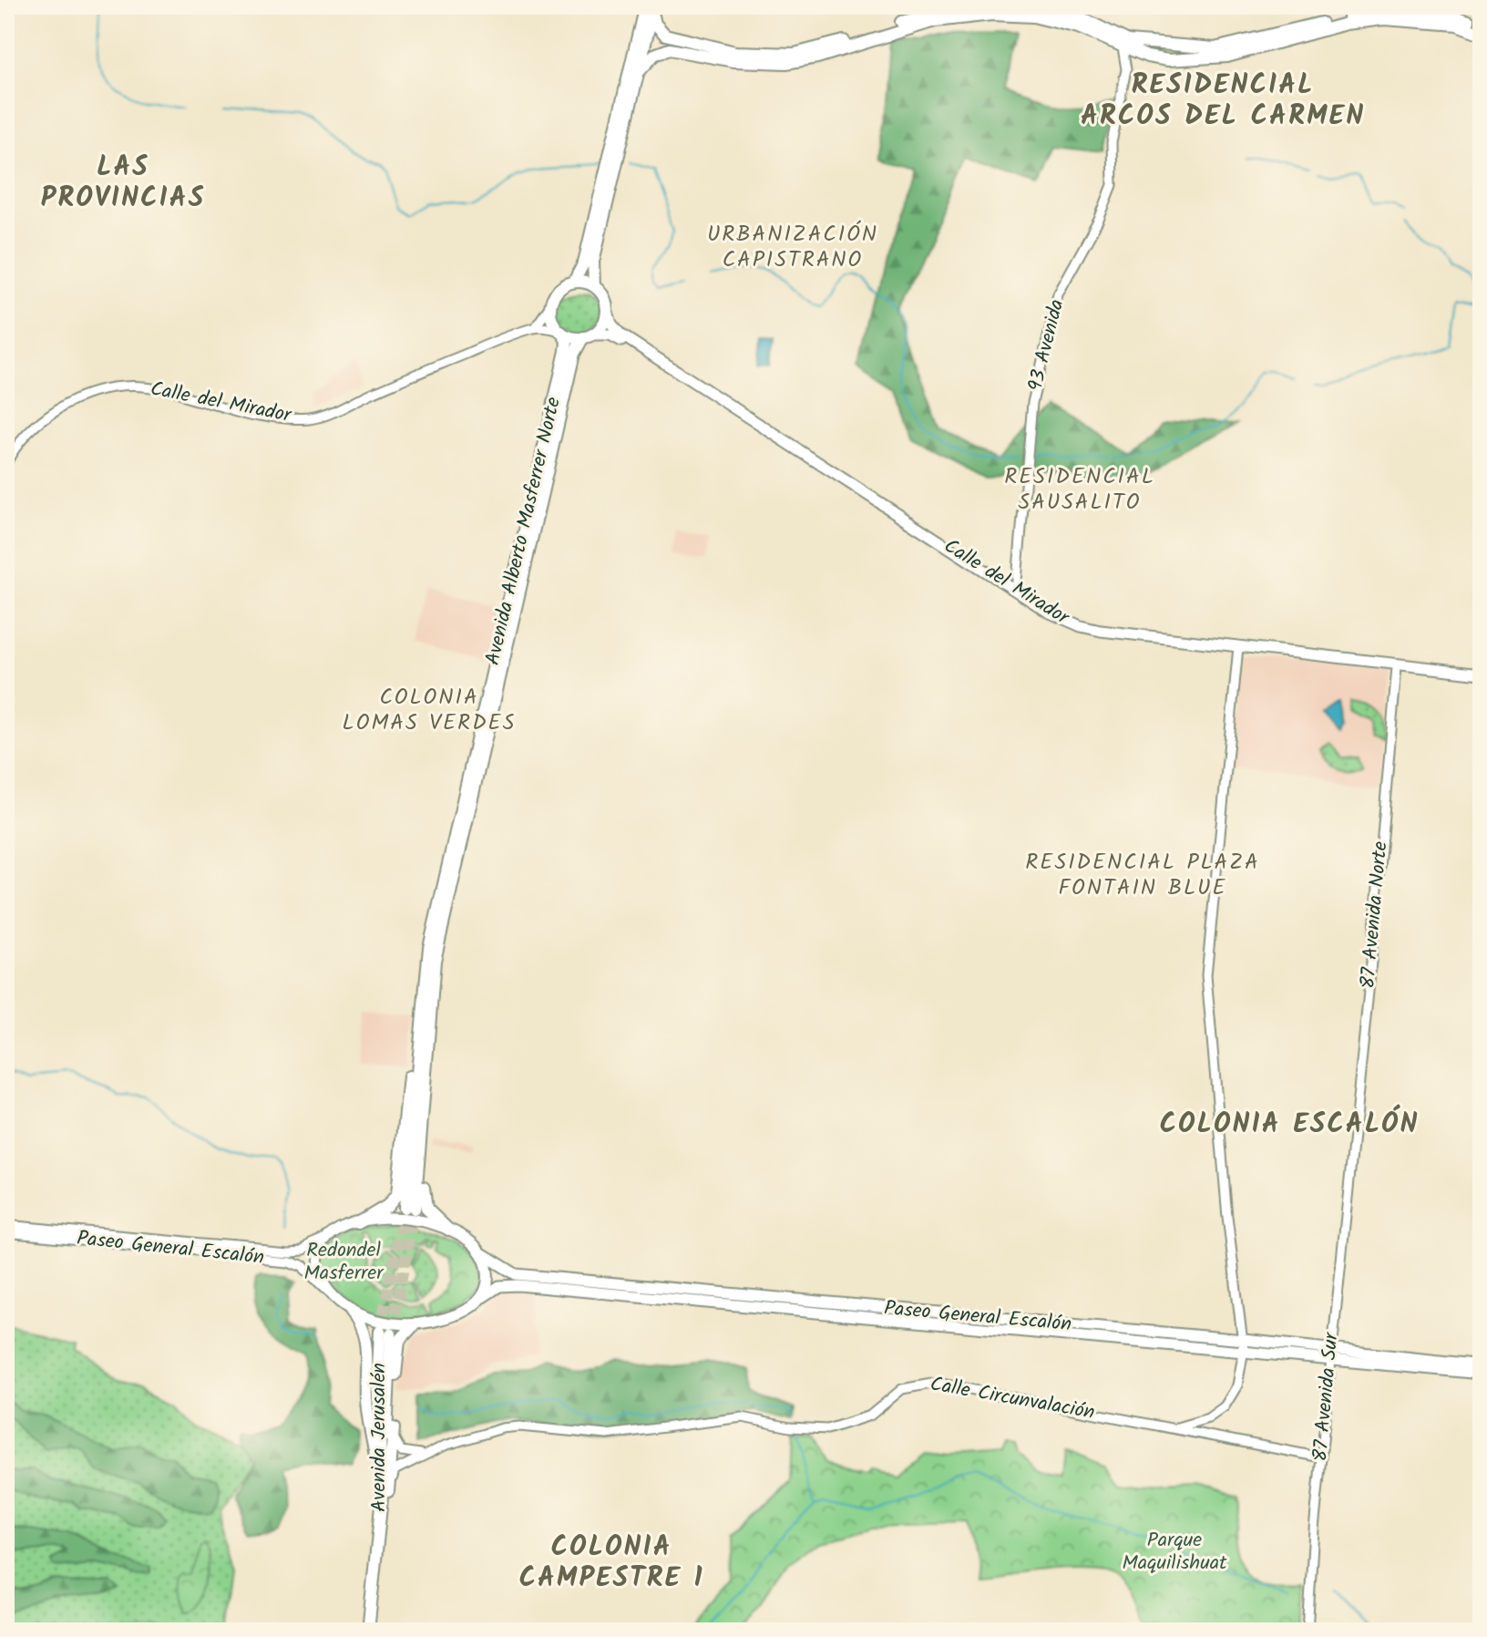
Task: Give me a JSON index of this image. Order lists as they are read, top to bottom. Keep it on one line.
{"streets":{"main road":["Calle del Mirador","Avenida Alberto Masferrer Norte","Paseo General Escalón","Avenida Jerusalén"],"street":["93 Avenida","87 Avenida Norte","87 Avenida Sur","Calle Circunvalación"]},"crossings":[["93 Avenida","Calle del Mirador"],["Calle del Mirador","Avenida Alberto Masferrer Norte"],["Calle del Mirador","87 Avenida Norte"],["87 Avenida Norte","87 Avenida Sur"],["Paseo General Escalón","87 Avenida Sur"],["87 Avenida Sur","Calle Circunvalación"],["Calle Circunvalación","Avenida Jerusalén"]],"districts":["RESIDENCIAL ARCOS DEL CARMEN","LAS PROVINCIAS","URBANIZACIÓN CAPISTRANO","RESIDENCIAL SAUSALITO","COLONIA LOMAS VERDES","RESIDENCIAL PLAZA FONTAIN BLUE","COLONIA ESCALÓN","COLONIA CAMPESTRE 1"],"parks":["Redondel Masferrer","Parque Maquilishuat"]}
